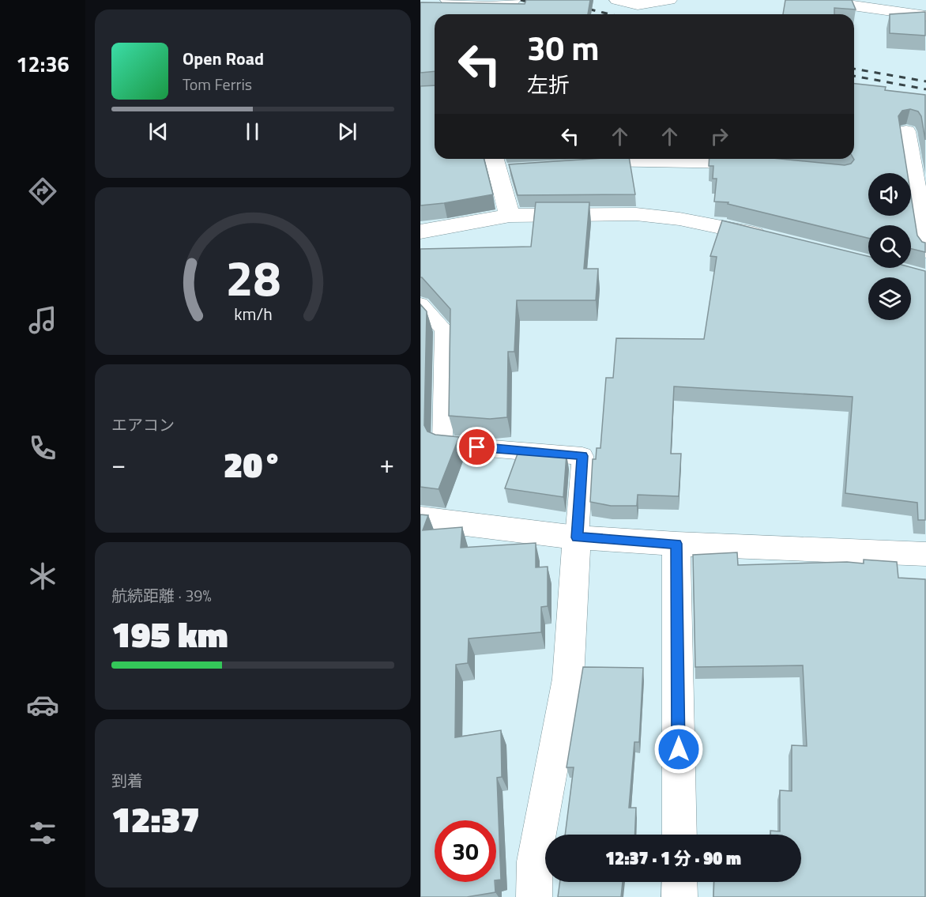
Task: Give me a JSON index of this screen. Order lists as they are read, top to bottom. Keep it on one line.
{"page":{"tabs":"12:36","turn":["30 m","左折"],"song":["Open Road","Tom Ferris"],"tile":["エアコン",["航続距離 · 39%","195 km"],["到着","12:37"]],"heat":["−","20°","+"],"limit":"30","trip":"12:37 · 1 分 · 90 m","gauge":["28","km/h"]}}
